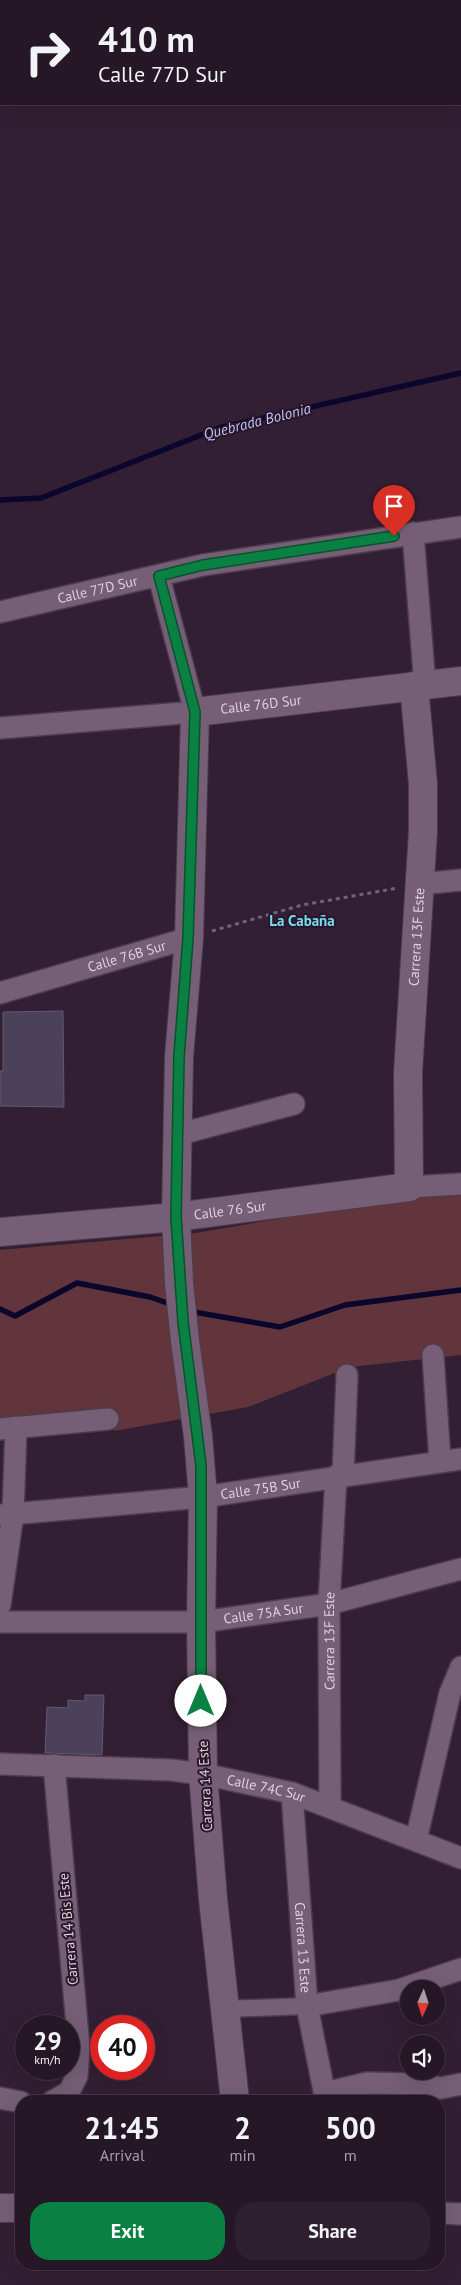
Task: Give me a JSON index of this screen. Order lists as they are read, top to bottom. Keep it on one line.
{"streets":{"street":["Calle 77D Sur","Calle 76D Sur","Carrera 13F Este","Calle 76B Sur","Calle 76 Sur","Calle 75B Sur","Calle 75A Sur","Carrera 14 Este","Calle 74C Sur","Carrera 14 Bis Este","Carrera 13 Este"]},"crossings":[["Calle 77D Sur","Carrera 14 Este"],["Calle 76D Sur","Carrera 13F Este"],["Calle 76D Sur","Carrera 14 Este"],["Carrera 13F Este","Calle 76 Sur"],["Carrera 13F Este","Calle 75B Sur"],["Carrera 13F Este","Calle 75A Sur"],["Carrera 13F Este","Calle 74C Sur"],["Calle 76B Sur","Carrera 14 Este"],["Calle 76 Sur","Carrera 14 Este"],["Calle 75B Sur","Carrera 14 Este"],["Calle 75A Sur","Carrera 14 Este"],["Carrera 14 Este","Calle 74C Sur"],["Calle 74C Sur","Carrera 14 Bis Este"],["Calle 74C Sur","Carrera 13 Este"]],"districts":["La Cabaña"],"water":["Quebrada Bolonia"],"north":"bottom","page":{"turn":["410 m","Calle 77D Sur"],"speed":"29 km/h","limit":"40","eta":["21:45","Arrival","2","min","500","m"],"buttons":["Exit","Share"]}}
